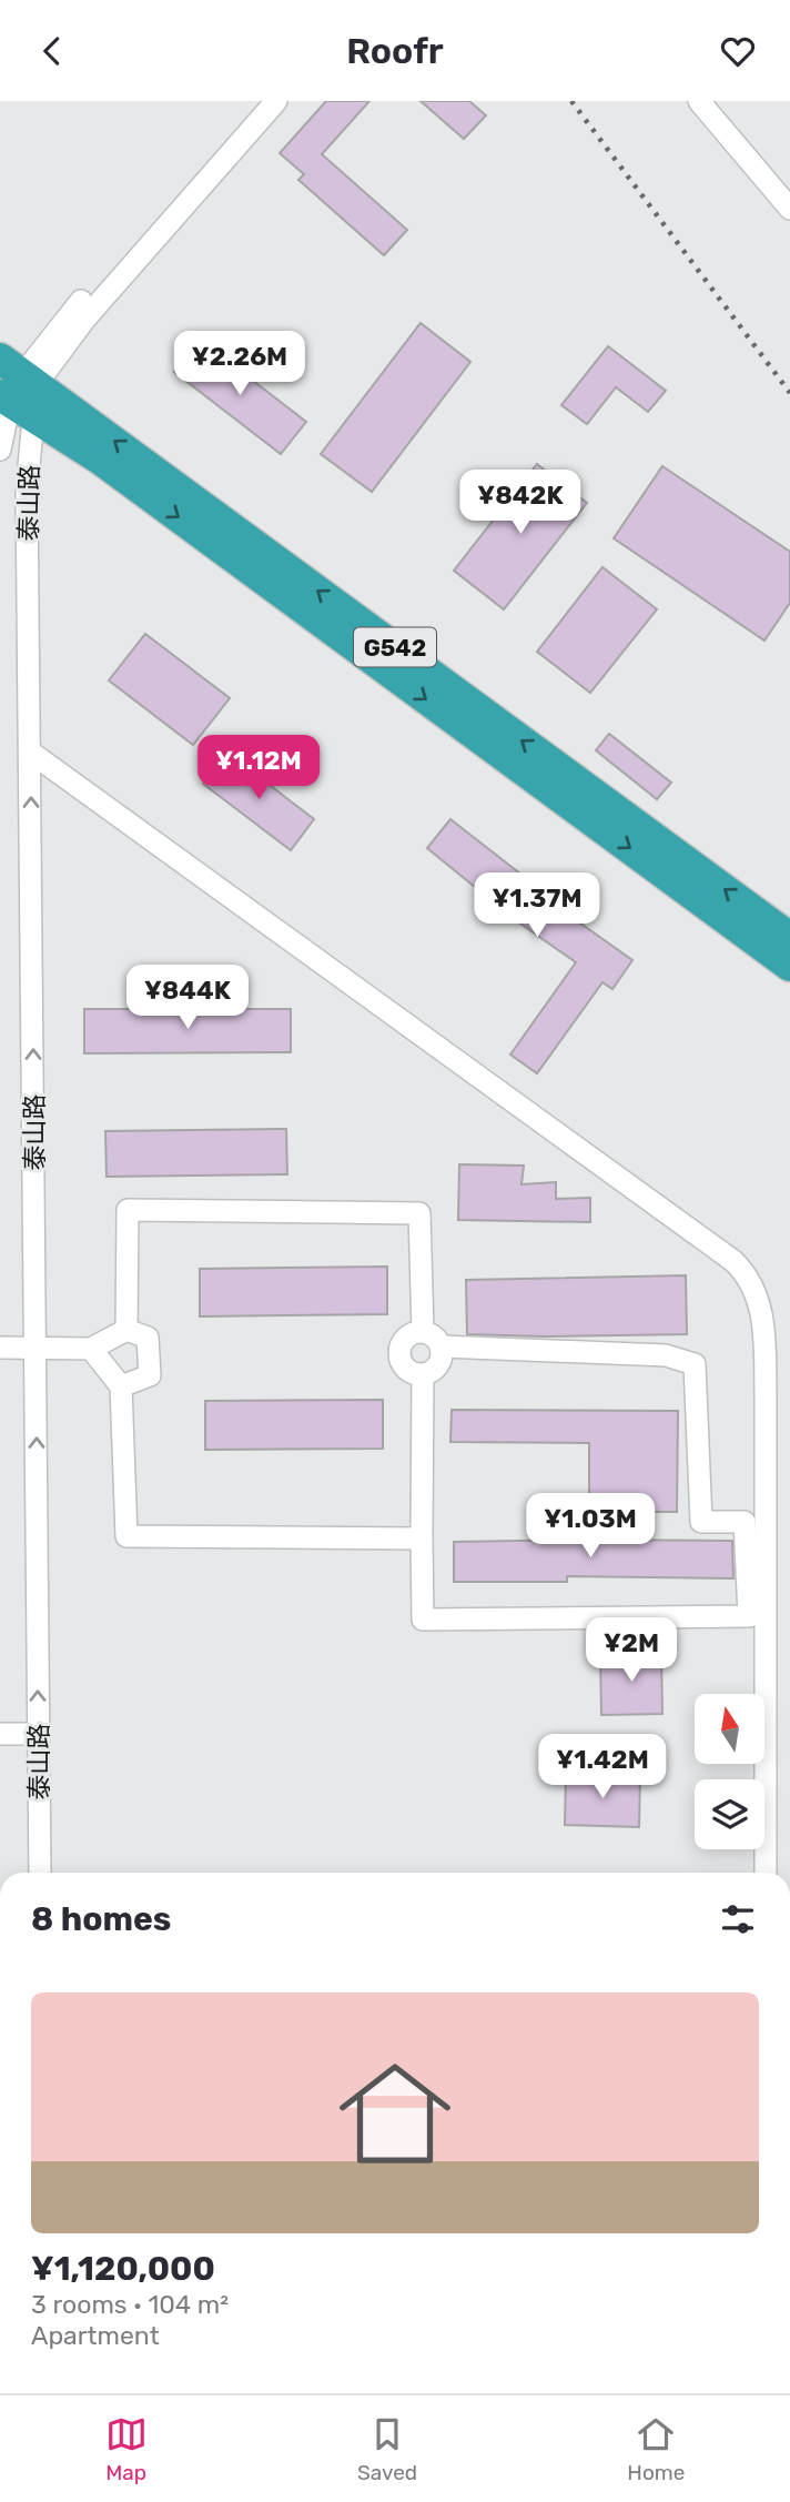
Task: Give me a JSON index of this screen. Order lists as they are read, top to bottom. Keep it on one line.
{"streets":{"highway":["G542"],"street":["泰山路"]},"crossings":[["泰山路","G542"]],"one_way":["泰山路"],"north":"top","page":{"header":"Roofr","price":["¥2.26M","¥842K","¥1.12M","¥1.37M","¥844K","¥1.03M","¥2M","¥1.42M"],"heading":"8 homes","list":[{"name":"¥1,120,000","note":"3 rooms · 104 m² · Apartment"}],"tabs":["Map","Saved","Home"]}}
